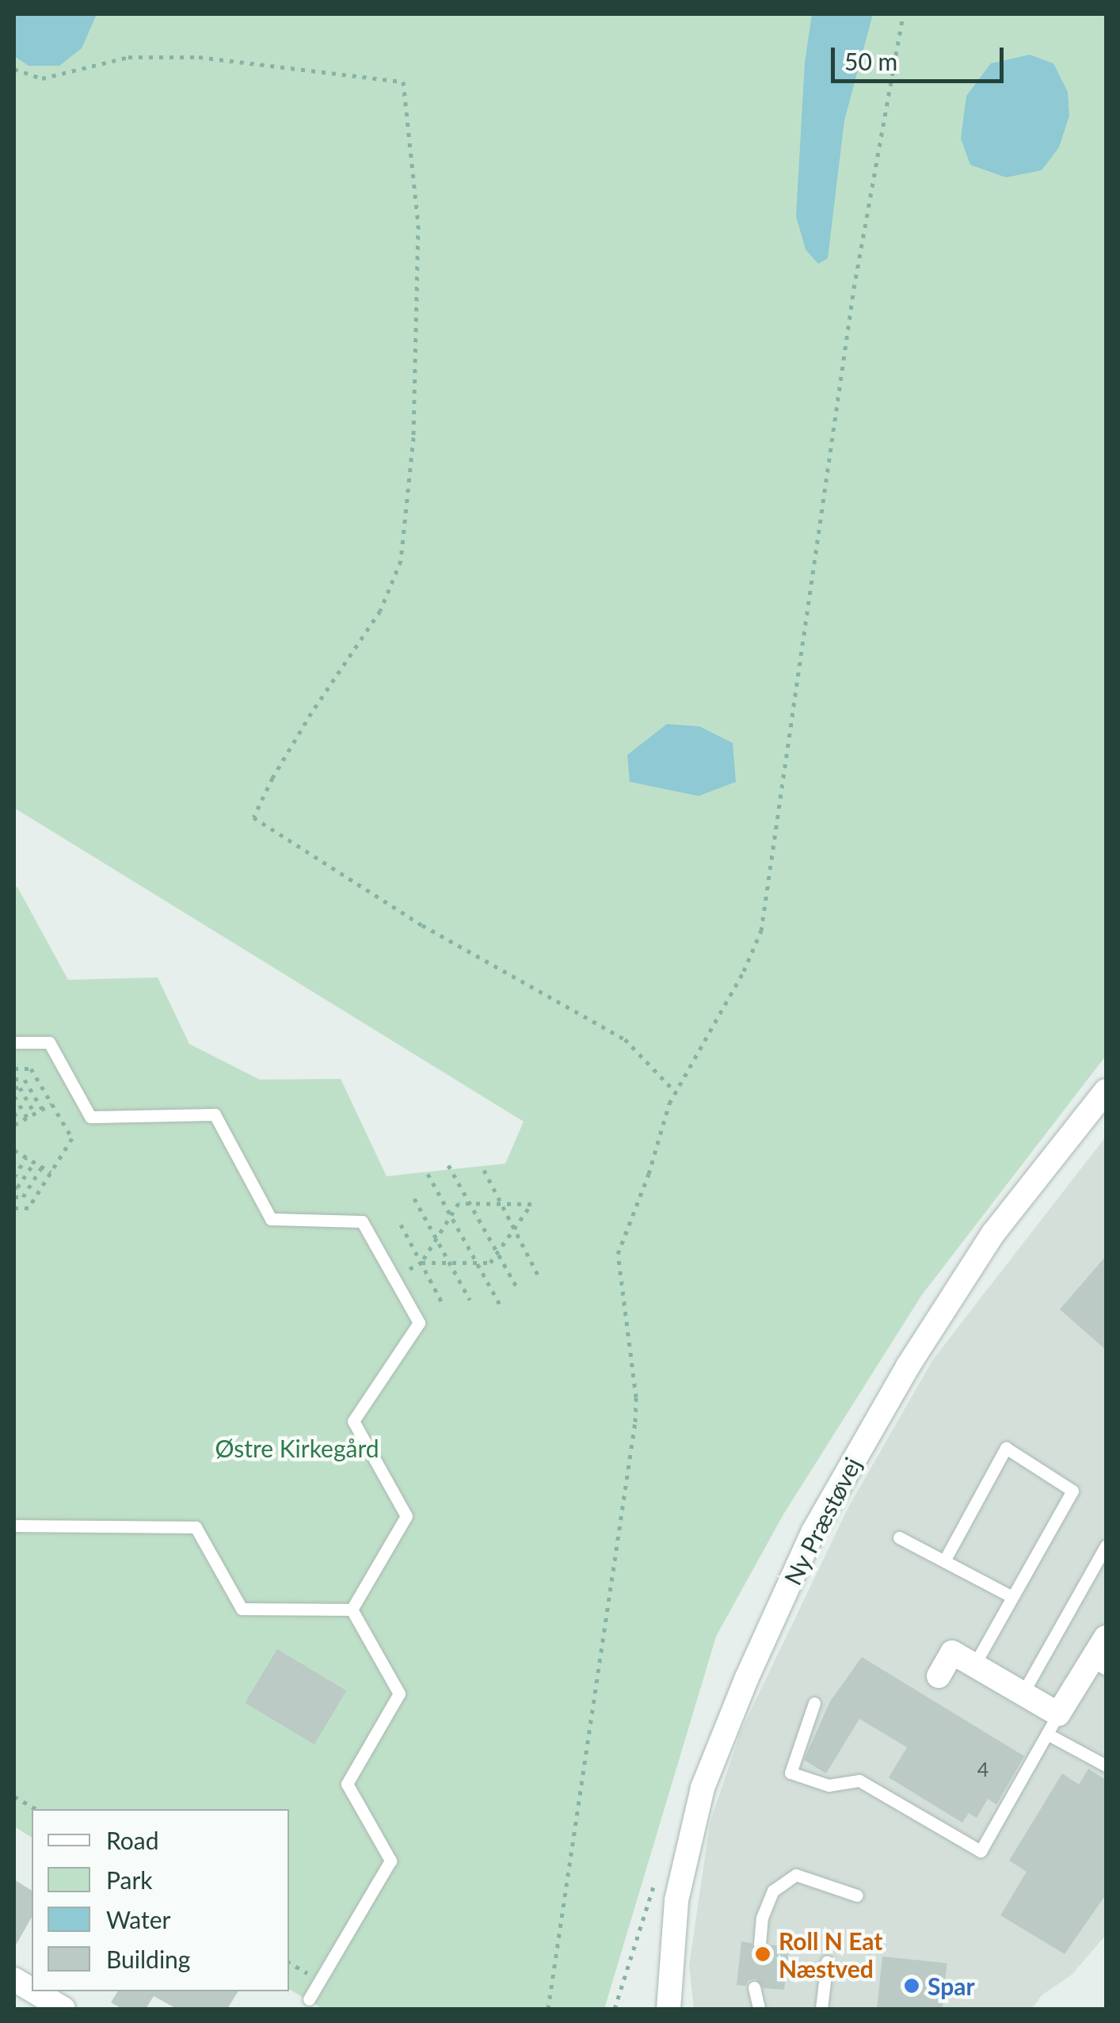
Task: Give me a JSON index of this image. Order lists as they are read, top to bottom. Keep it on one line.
{"streets":{"street":["Ny Præstøvej"]},"parks":["Østre Kirkegård"],"places":["Roll N Eat Næstved","Spar"],"house_numbers":["4"],"legend":["Road","Park","Water","Building"],"scale_bar":"50 m"}
